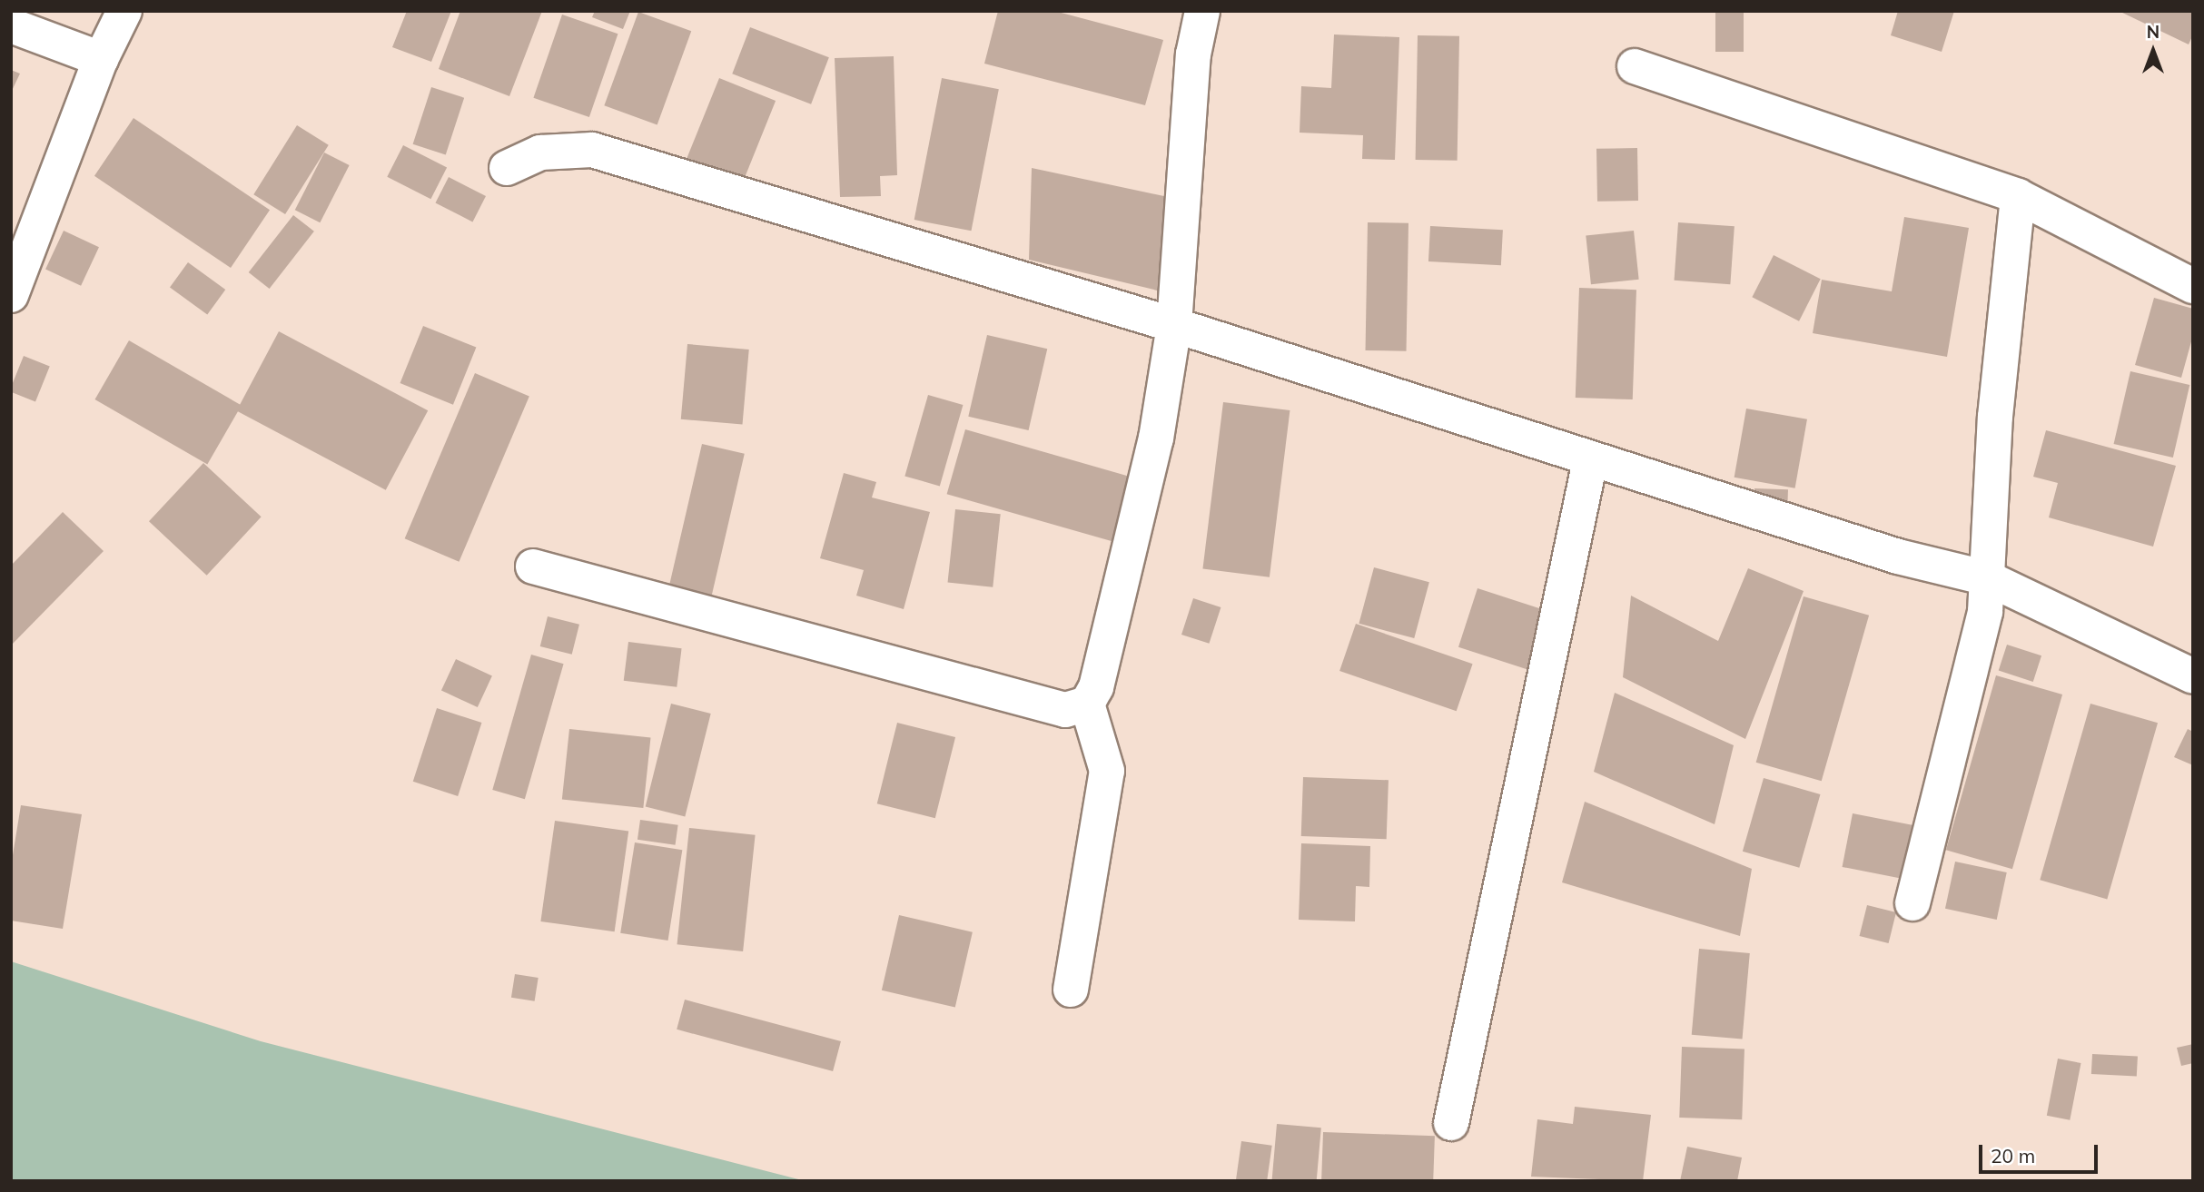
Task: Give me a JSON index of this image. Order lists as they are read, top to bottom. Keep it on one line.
{"scale_bar":"20 m","north":"top"}
